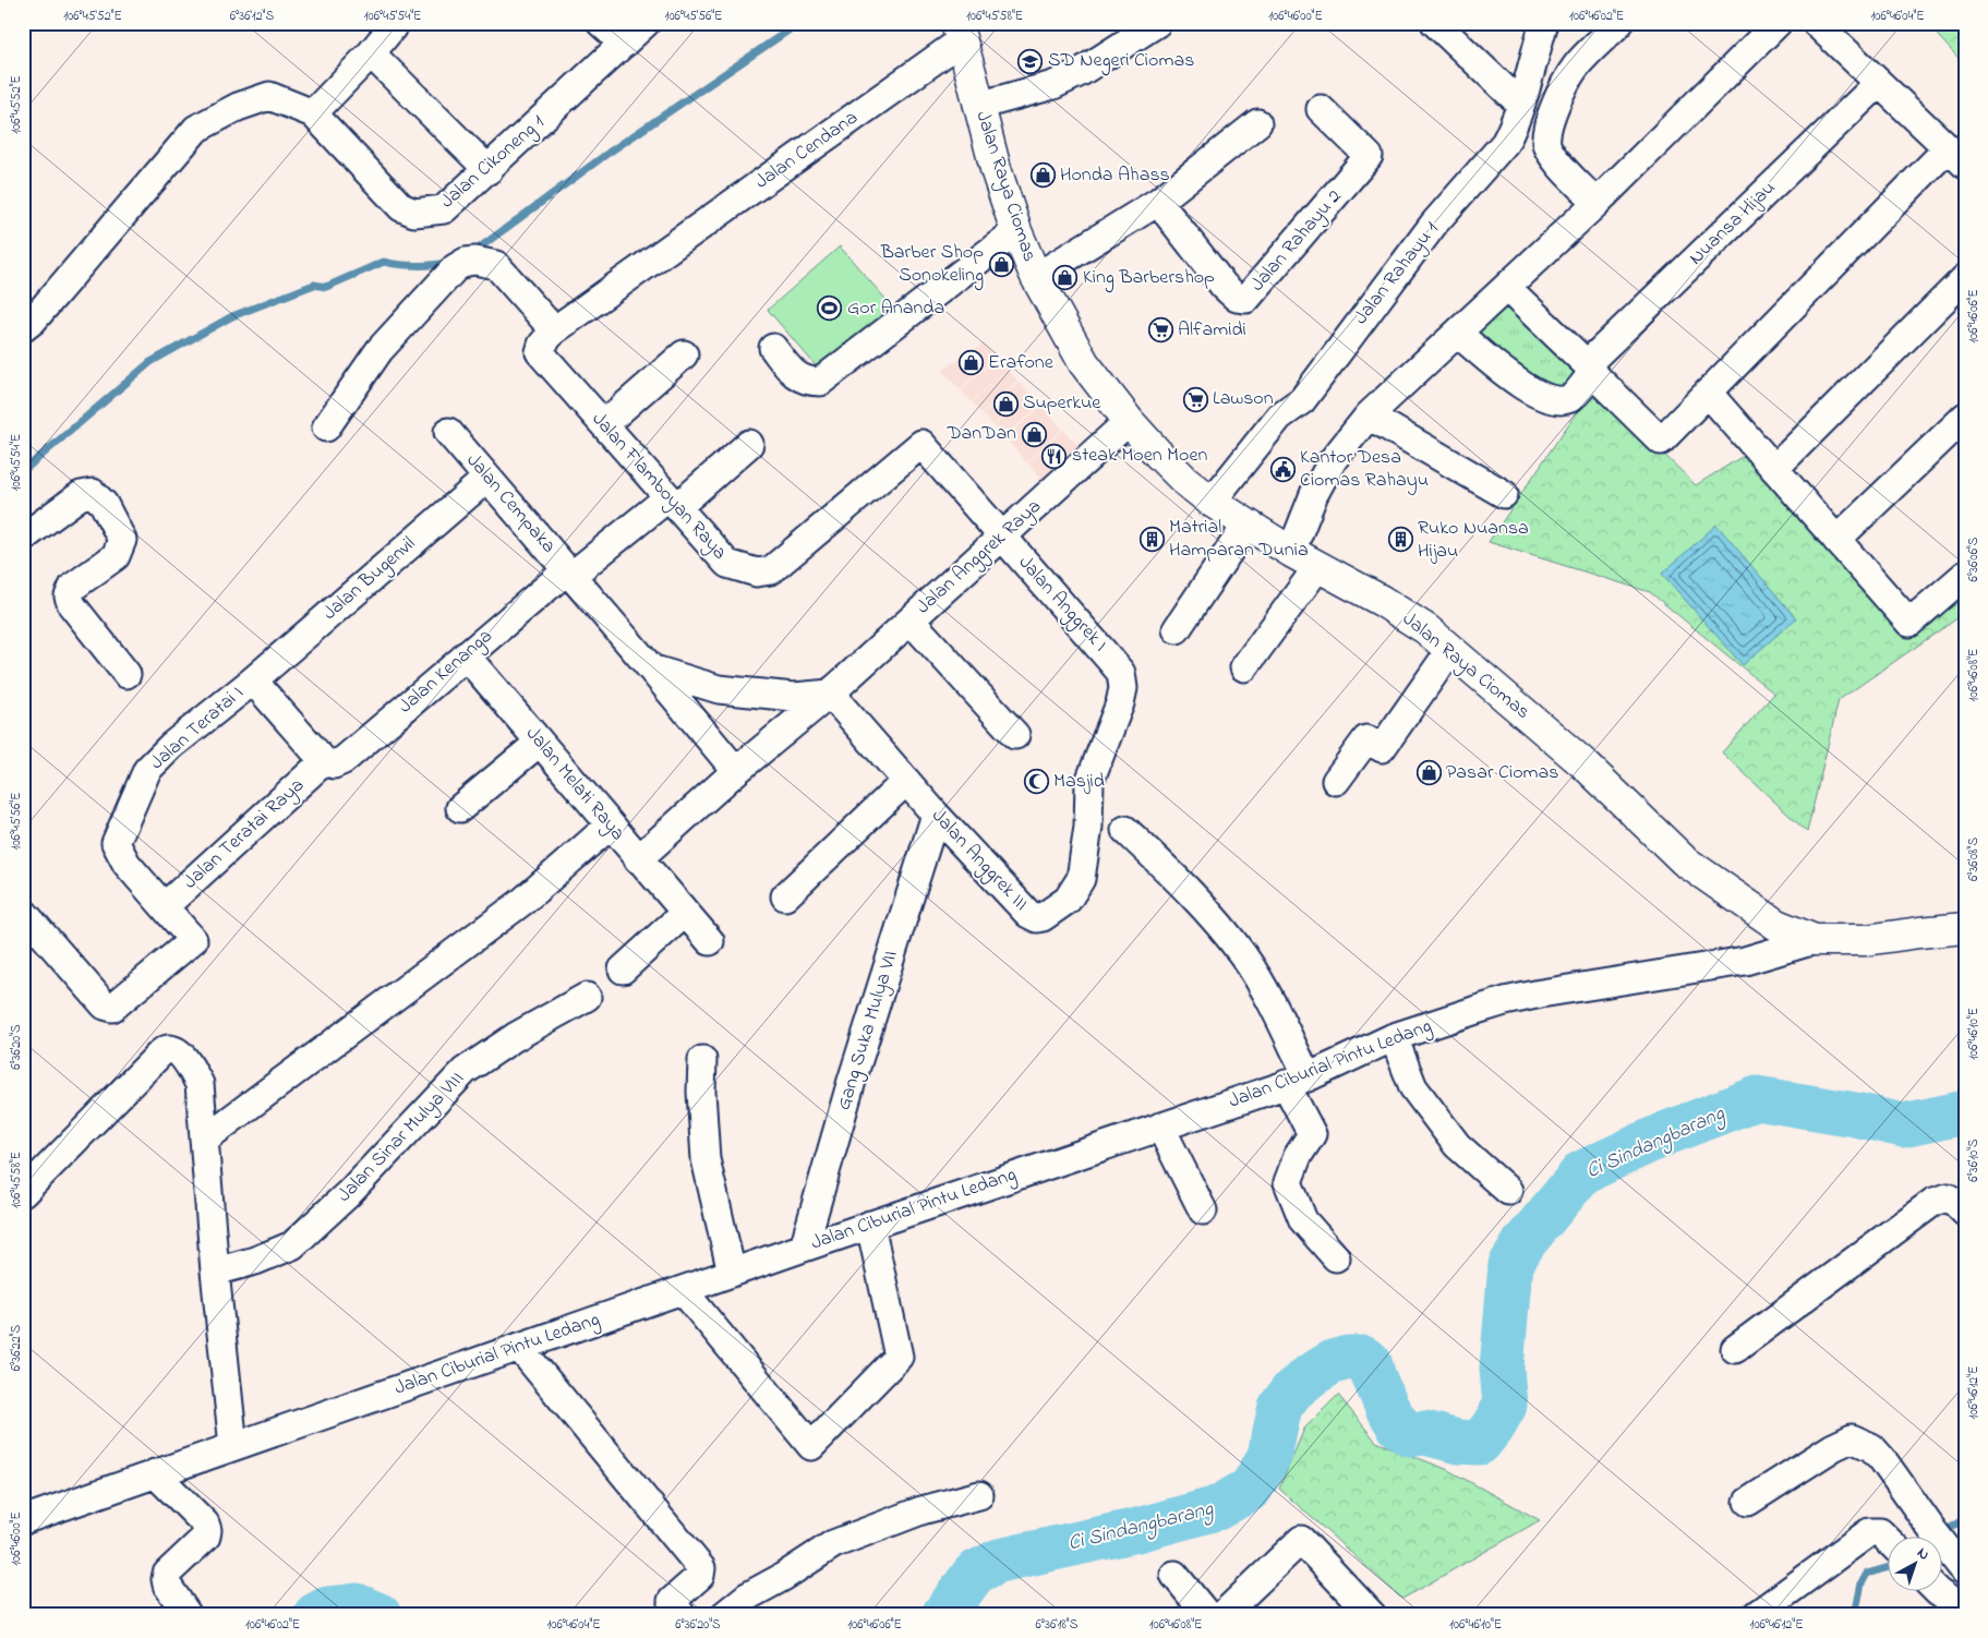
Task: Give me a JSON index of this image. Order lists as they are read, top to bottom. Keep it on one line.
{"streets":{"main road":["Jalan Raya Ciomas"],"street":["Jalan Cendana","Jalan Cikoneng 1","Nuansa Hijau","Jalan Rahayu 2","Jalan Rahayu 1","Jalan Flamboyan Raya","Jalan Cempaka","Jalan Anggrek Raya","Jalan Bugenvil","Jalan Anggrek I","Jalan Kenanga","Jalan Teratai I","Jalan Melati Raya","Jalan Teratai Raya","Jalan Anggrek III","Gang Suka Mulya VII","Jalan Ciburial Pintu Ledang","Jalan Sinar Mulya VIII"]},"crossings":[["Jalan Cendana","Jalan Raya Ciomas"],["Jalan Cendana","Jalan Flamboyan Raya"],["Jalan Raya Ciomas","Jalan Rahayu 1"],["Jalan Raya Ciomas","Jalan Anggrek Raya"],["Jalan Raya Ciomas","Jalan Ciburial Pintu Ledang"],["Jalan Flamboyan Raya","Jalan Anggrek Raya"],["Jalan Flamboyan Raya","Jalan Anggrek I"],["Jalan Flamboyan Raya","Jalan Kenanga"],["Jalan Cempaka","Jalan Bugenvil"],["Jalan Cempaka","Jalan Kenanga"],["Jalan Anggrek Raya","Jalan Anggrek I"],["Jalan Anggrek Raya","Jalan Melati Raya"],["Jalan Anggrek Raya","Jalan Anggrek III"],["Jalan Bugenvil","Jalan Teratai I"],["Jalan Anggrek I","Jalan Anggrek III"],["Jalan Kenanga","Jalan Melati Raya"],["Jalan Kenanga","Jalan Teratai Raya"],["Jalan Teratai I","Jalan Teratai Raya"],["Jalan Anggrek III","Gang Suka Mulya VII"],["Gang Suka Mulya VII","Jalan Ciburial Pintu Ledang"]],"water":["Ci Sindangbarang"],"places":{"school or university":["SD Negeri Ciomas"],"shop":["Honda Ahass","Barber Shop Sonokeling","King Barbershop","Erafone","Superkue","DanDan","Pasar Ciomas"],"sports":["Gor Ananda"],"supermarket":["Alfamidi","Lawson"],"restaurant":["steak Moen Moen"],"public building":["Kantor Desa Ciomas Rahayu"],"building":["Matrial Hamparan Dunia","Ruko Nuansa Hijau"],"mosque":["Masjid"]},"north":"top right","coordinates":["106°45'52\"E","6°36'12\"S","106°45'54\"E","106°45'56\"E","106°45'58\"E","106°46'00\"E","106°46'02\"E","106°46'04\"E","106°46'06\"E","6°36'06\"S","106°46'08\"E","6°36'08\"S","106°46'10\"E","6°36'20\"S","6°36'10\"S","6°36'22\"S","106°46'12\"E","6°36'18\"S"]}
